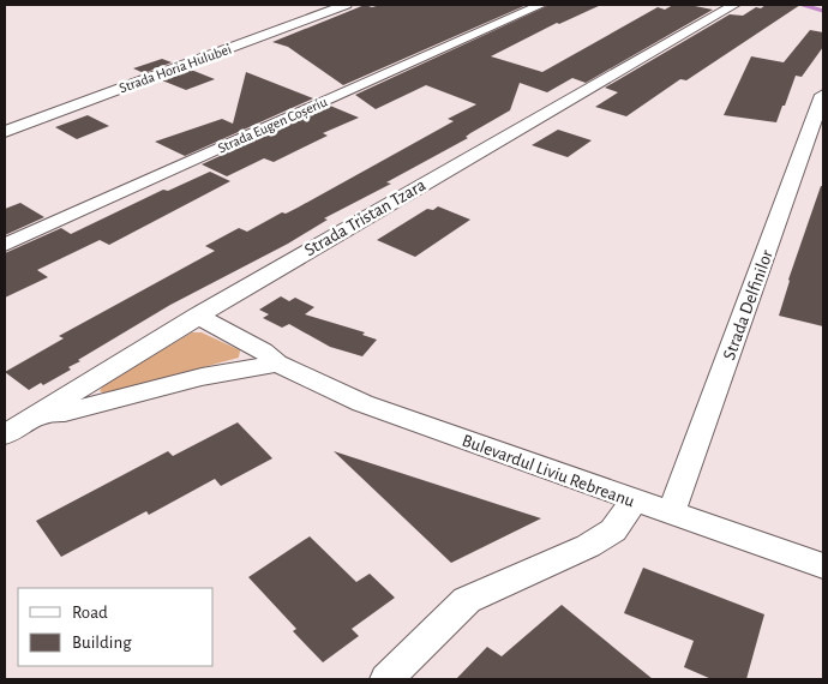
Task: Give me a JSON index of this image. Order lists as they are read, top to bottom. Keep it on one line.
{"streets":{"street":["Strada Horia Hulubei","Strada Eugen Coșeriu","Strada Tristan Tzara","Strada Delfinilor","Bulevardul Liviu Rebreanu"]},"crossings":[["Strada Tristan Tzara","Bulevardul Liviu Rebreanu"],["Strada Delfinilor","Bulevardul Liviu Rebreanu"]],"legend":["Road","Building"]}
